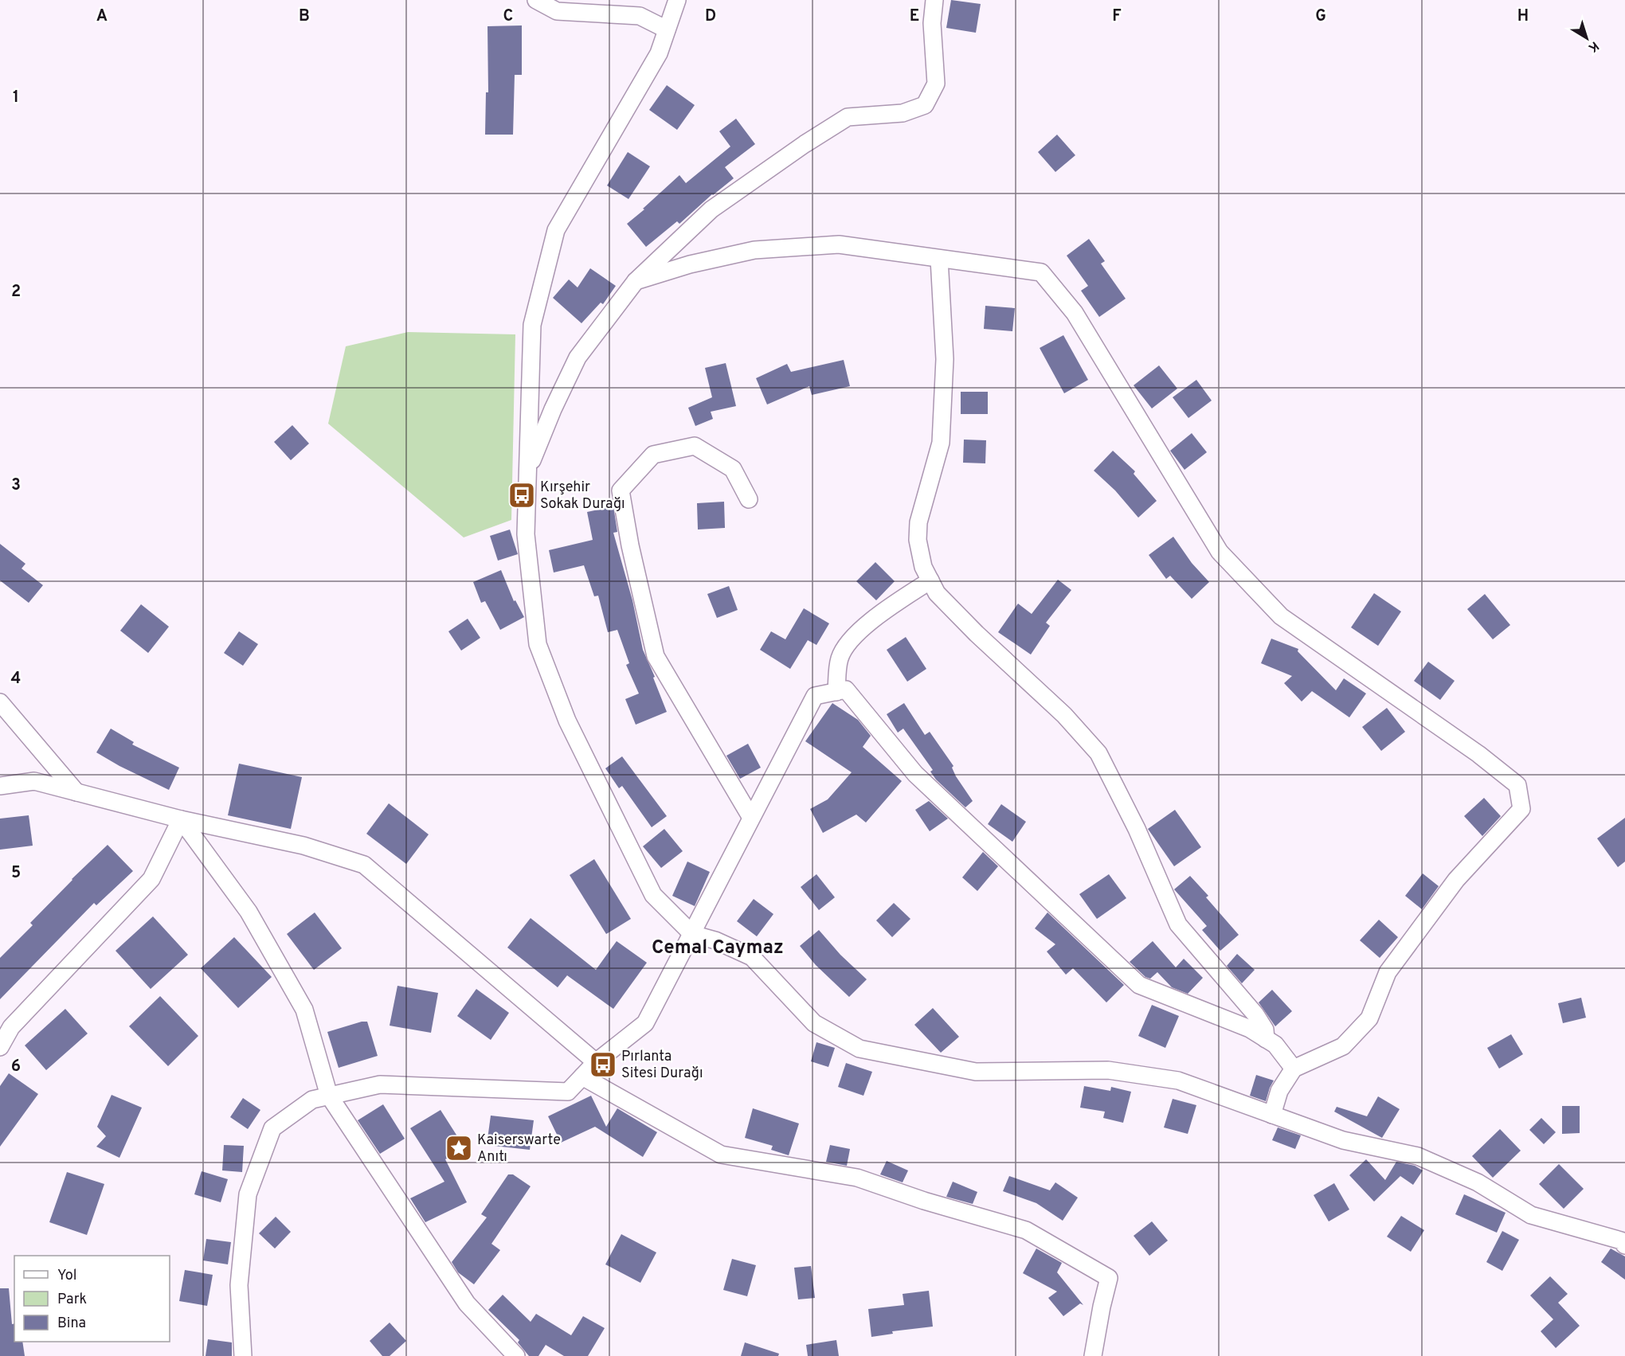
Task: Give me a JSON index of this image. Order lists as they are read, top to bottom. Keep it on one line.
{"districts":["Cemal Caymaz"],"places":{"bus stop":["Kırşehir Sokak Durağı","Pırlanta Sitesi Durağı"],"place":["Kaiserswarte Anıtı"]},"legend":["Yol","Park","Bina"],"north":"bottom right","grid":{"columns":["A","B","C","D","E","F","G","H"],"rows":["1","2","3","4","5","6"]}}
